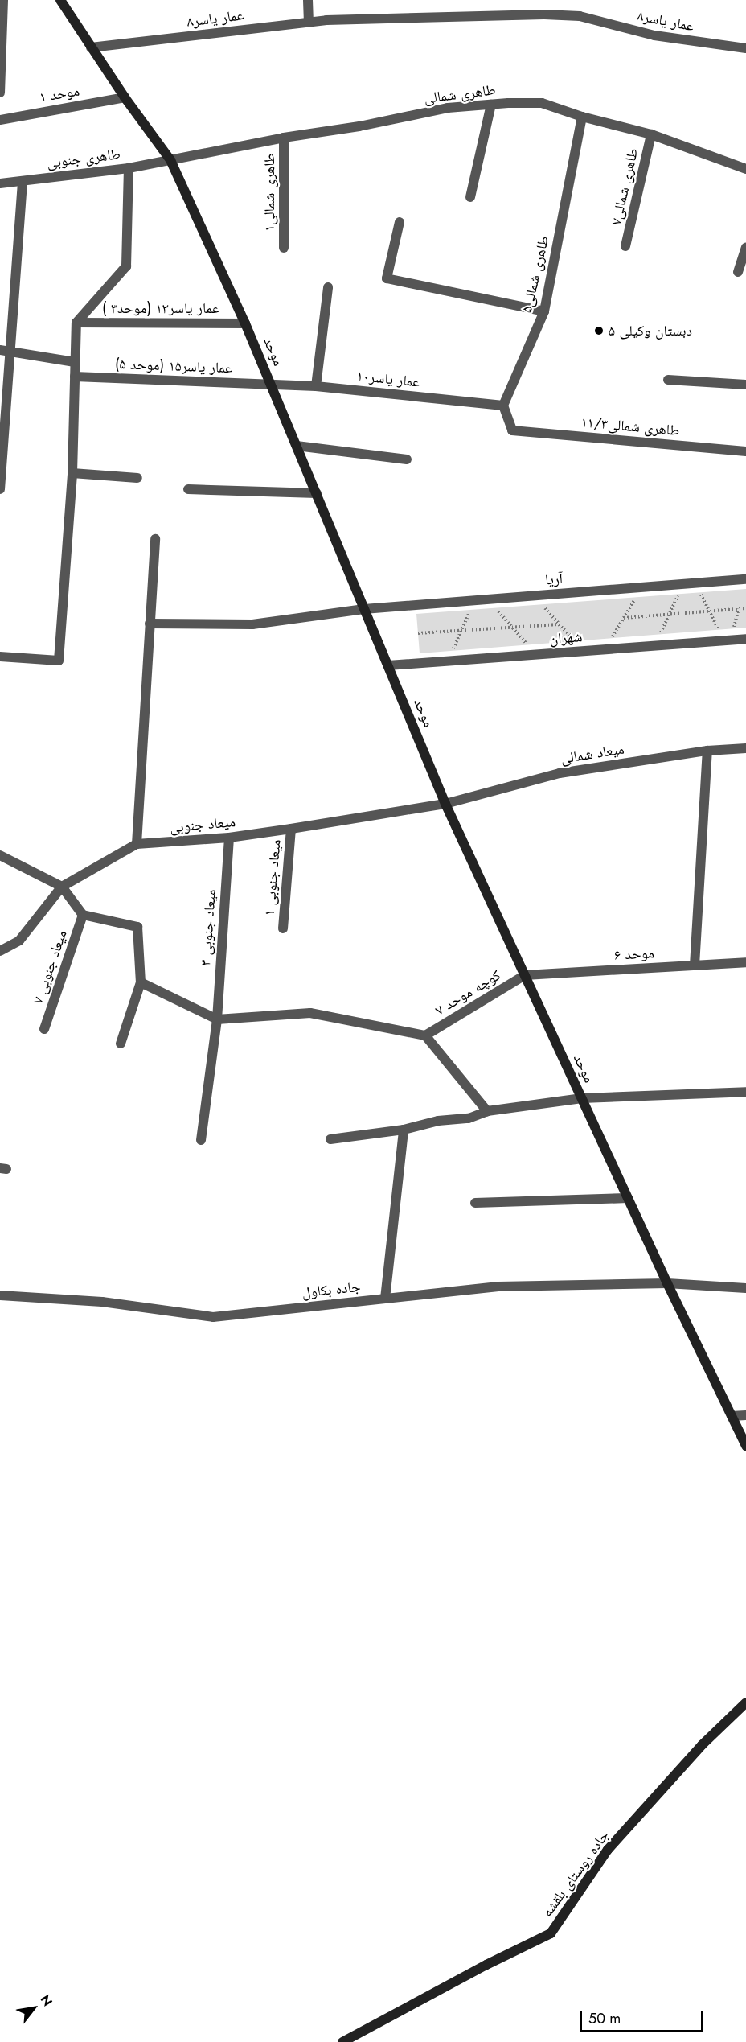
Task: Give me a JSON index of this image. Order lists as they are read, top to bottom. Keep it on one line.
{"streets":{"street":["عمار یاسر۸","موحد ۱","طاهری شمالی","طاهری جنوبی","طاهری شمالی۷","طاهری شمالی۱","طاهری شمالی۵","عمار یاسر۱۳ (موحد۳ )","موحد","عمار یاسر۱۵ (موحد ۵)","عمار یاسر۱۰","طاهری شمالی۱۱/۳","آریا","شهران","میعاد شمالی","میعاد جنوبی","میعاد جنوبی ۱","میعاد جنوبی ۳","موحد ۶","میعاد جنوبی ۷","کوچه موحد ۷","جاده بکاول","جاده روستای بلقشه"]},"crossings":[["عمار یاسر۸","موحد"],["موحد ۱","موحد"],["طاهری شمالی","طاهری جنوبی"],["طاهری شمالی","طاهری شمالی۷"],["طاهری شمالی","طاهری شمالی۱"],["طاهری شمالی","طاهری شمالی۵"],["طاهری شمالی","موحد"],["طاهری جنوبی","موحد"],["طاهری شمالی۵","عمار یاسر۱۰"],["طاهری شمالی۵","طاهری شمالی۱۱/۳"],["عمار یاسر۱۳ (موحد۳ )","موحد"],["موحد","عمار یاسر۱۵ (موحد ۵)"],["موحد","عمار یاسر۱۰"],["موحد","آریا"],["موحد","شهران"],["موحد","میعاد شمالی"],["موحد","میعاد جنوبی"],["موحد","موحد ۶"],["موحد","کوچه موحد ۷"],["موحد","جاده بکاول"],["عمار یاسر۱۵ (موحد ۵)","عمار یاسر۱۰"],["عمار یاسر۱۰","طاهری شمالی۱۱/۳"],["میعاد شمالی","میعاد جنوبی"],["میعاد جنوبی","میعاد جنوبی ۱"],["میعاد جنوبی","میعاد جنوبی ۳"],["موحد ۶","کوچه موحد ۷"]],"places":["دبستان وکیلی ۵"],"scale_bar":"50 m","north":"top right"}
